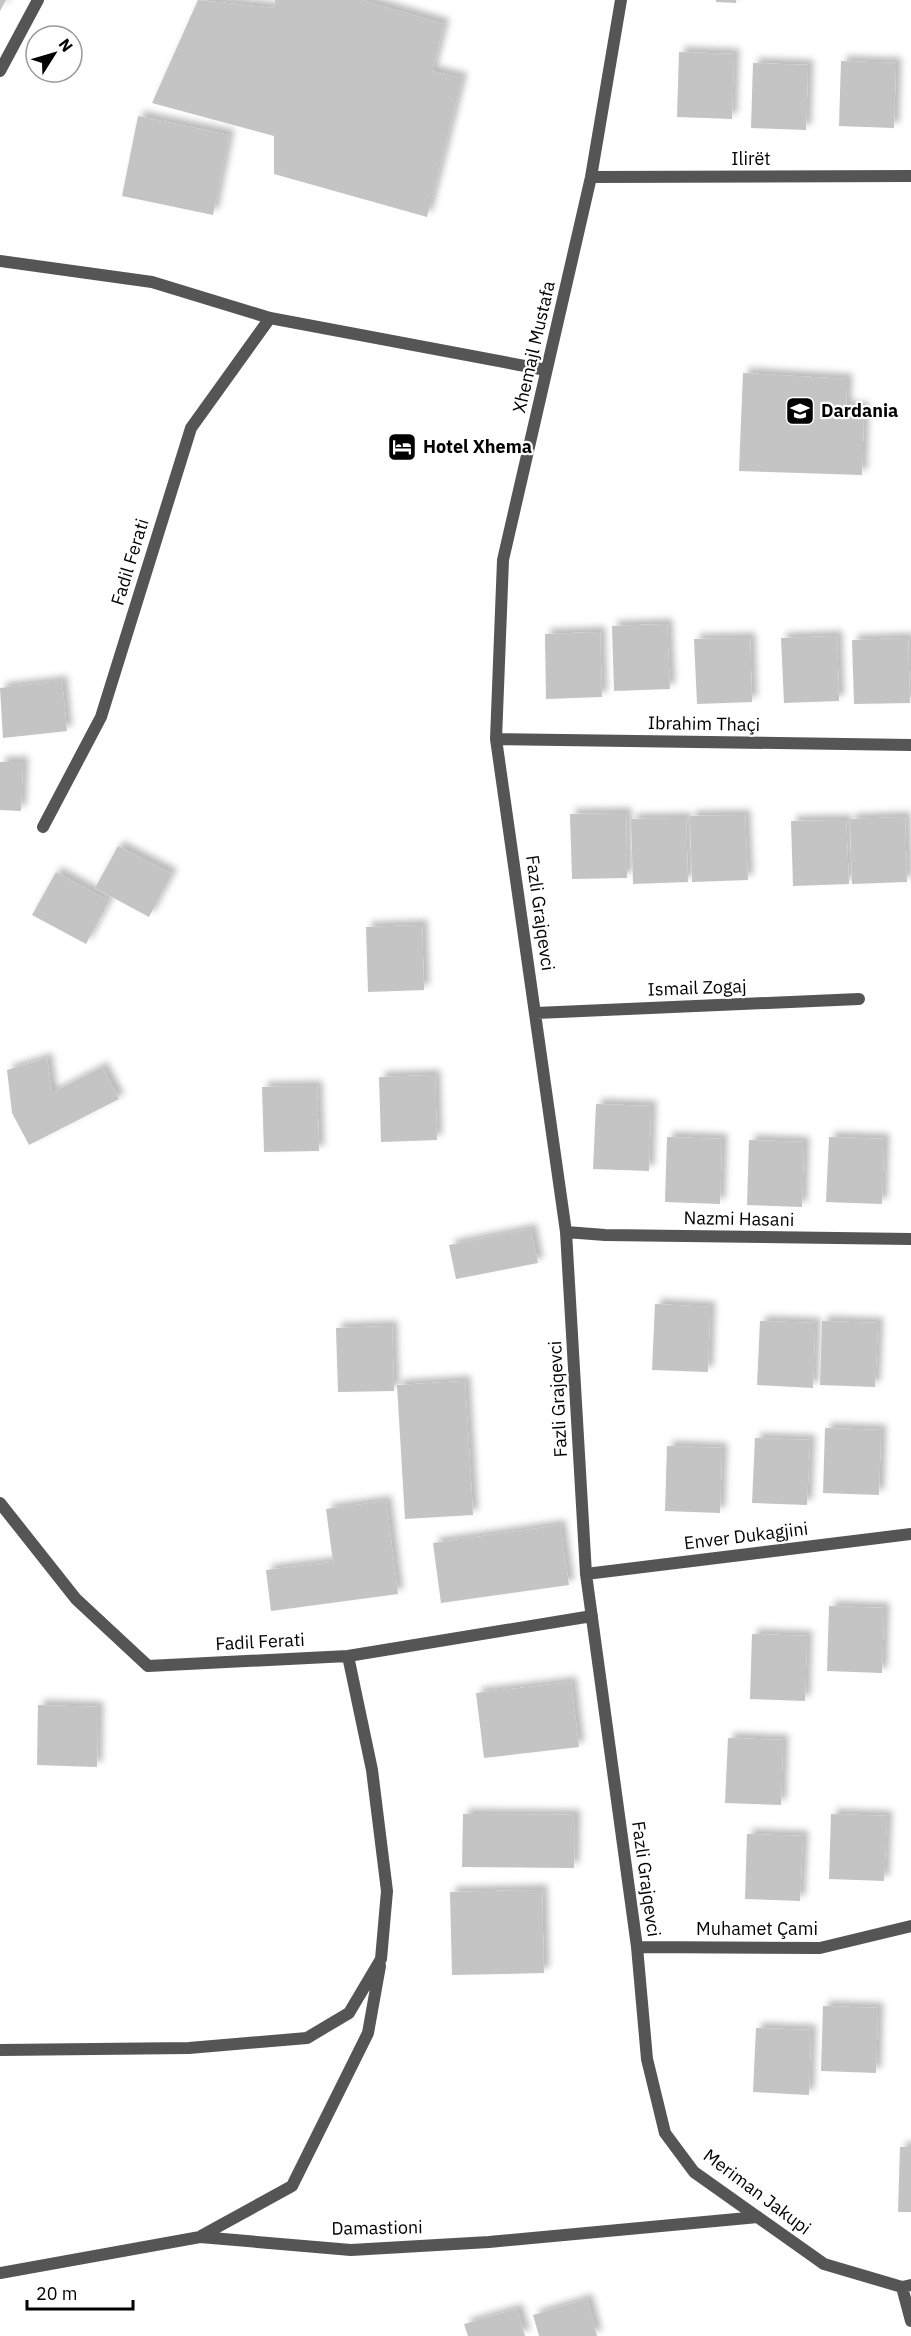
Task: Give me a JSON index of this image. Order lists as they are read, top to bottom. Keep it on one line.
{"streets":{"street":["Ilirët","Xhemajl Mustafa","Fadil Ferati","Ibrahim Thaçi","Fazli Grajqevci","Ismail Zogaj","Nazmi Hasani","Enver Dukagjini","Muhamet Çami","Meriman Jakupi","Damastioni"]},"crossings":[["Ilirët","Xhemajl Mustafa"],["Xhemajl Mustafa","Ibrahim Thaçi"],["Xhemajl Mustafa","Fazli Grajqevci"],["Fadil Ferati","Fazli Grajqevci"],["Ibrahim Thaçi","Fazli Grajqevci"],["Fazli Grajqevci","Ismail Zogaj"],["Fazli Grajqevci","Nazmi Hasani"],["Fazli Grajqevci","Enver Dukagjini"],["Fazli Grajqevci","Muhamet Çami"],["Fazli Grajqevci","Meriman Jakupi"],["Meriman Jakupi","Damastioni"]],"places":{"school or university":["Dardania"],"hotel":["Hotel Xhema"]},"scale_bar":"20 m","north":"top right"}
